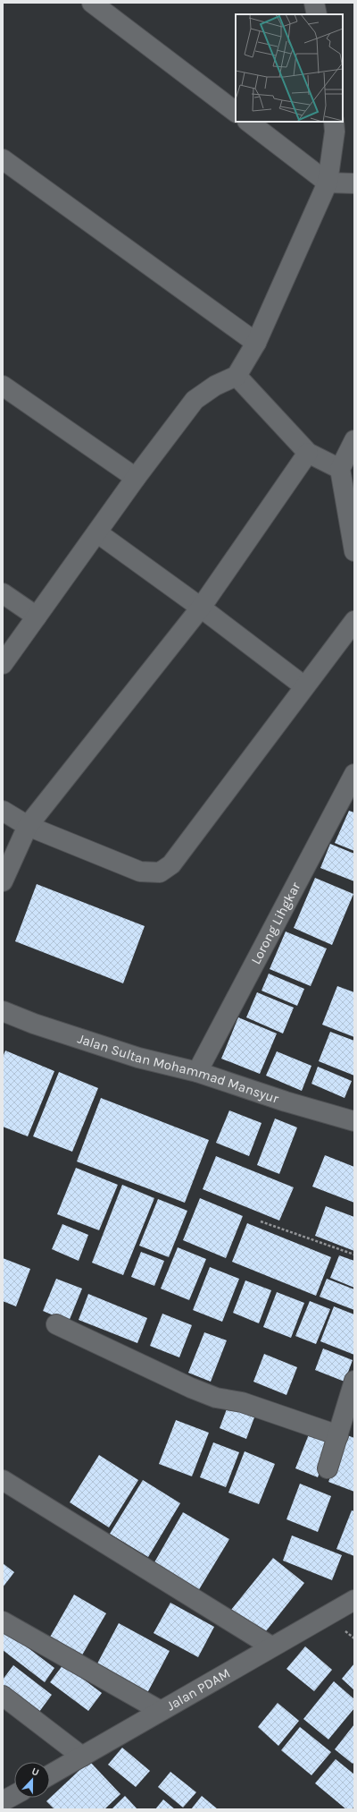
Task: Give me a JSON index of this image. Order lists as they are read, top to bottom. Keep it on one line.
{"streets":{"street":["Lorong Lihgkar","Jalan Sultan Mohammad Mansyur","Jalan PDAM"]},"crossings":[["Lorong Lihgkar","Jalan Sultan Mohammad Mansyur"]],"north":"top"}
